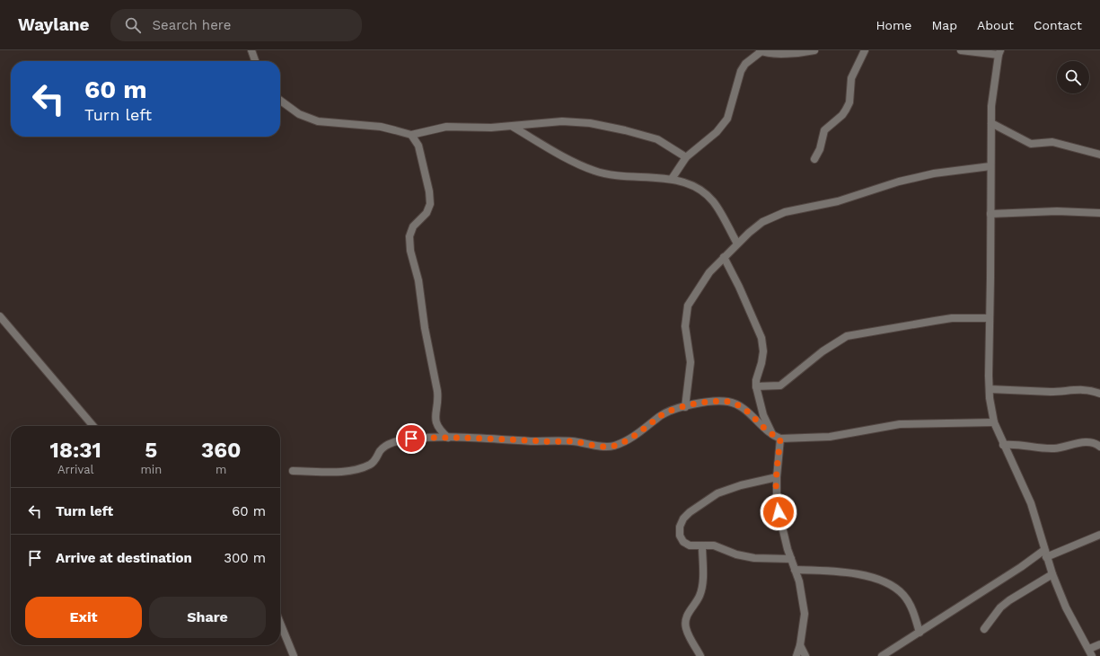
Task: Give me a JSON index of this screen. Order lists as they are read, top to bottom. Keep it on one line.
{"page":{"header":"Waylane","search":"Search here","nav":["Home","Map","About","Contact"],"turn":["60 m","Turn left"],"eta":["18:31","Arrival","5","min","360","m"],"list":[{"name":"Turn left","value":"60 m"},{"name":"Arrive at destination","value":"300 m"}],"buttons":["Exit","Share"]}}
